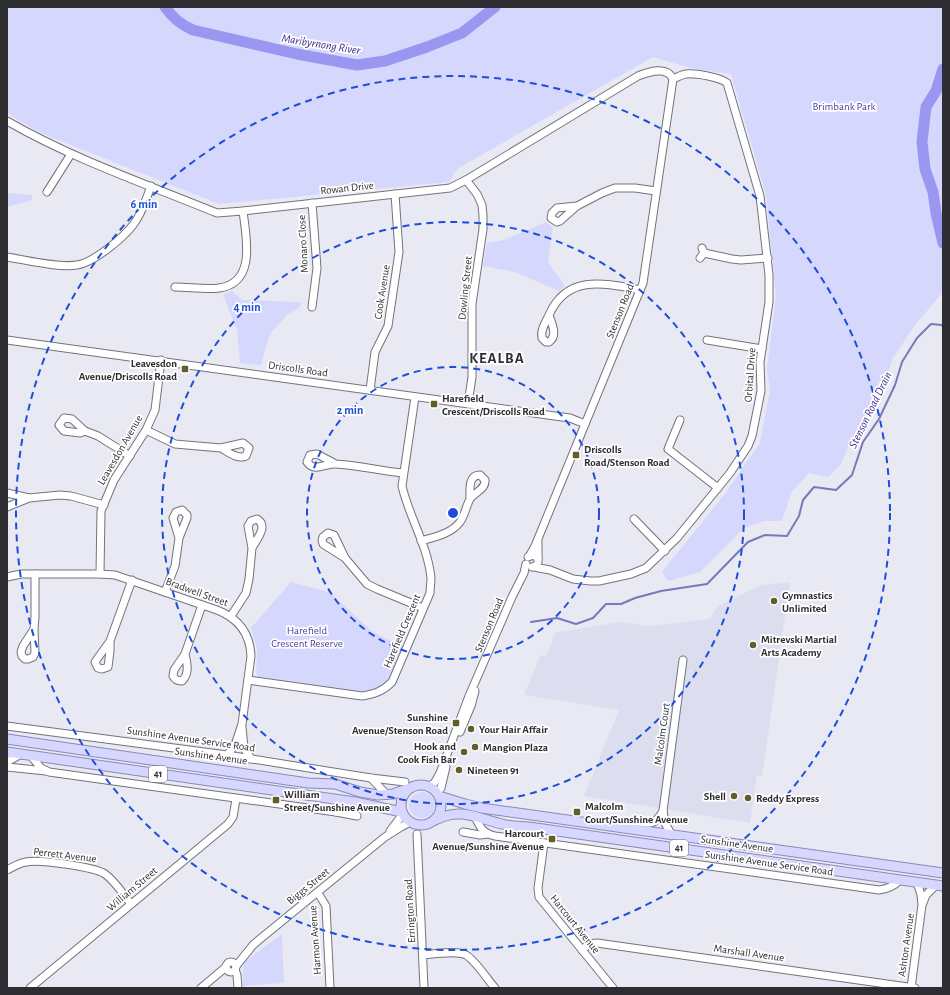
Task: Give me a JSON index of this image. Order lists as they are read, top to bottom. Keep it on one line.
{"streets":{"main road":["Sunshine Avenue","41"],"street":["Rowan Drive","Monaro Close","Dowling Street","Cook Avenue","Stenson Road","Driscolls Road","Orbital Drive","Leavesdon Avenue","Bradwell Street","Harefield Crescent","Malcolm Court","Sunshine Avenue Service Road","Perrett Avenue","Biggs Street","William Street","Errington Road","Harcourt Avenue","Harmon Avenue","Ashton Avenue","Marshall Avenue"]},"crossings":[["Rowan Drive","Monaro Close"],["Rowan Drive","Dowling Street"],["Rowan Drive","Cook Avenue"],["Rowan Drive","Stenson Road"],["Rowan Drive","Orbital Drive"],["Dowling Street","Driscolls Road"],["Cook Avenue","Driscolls Road"],["Stenson Road","Driscolls Road"],["Stenson Road","Orbital Drive"],["Stenson Road","Sunshine Avenue Service Road"],["Stenson Road","Sunshine Avenue"],["Stenson Road","41"],["Stenson Road","Biggs Street"],["Driscolls Road","Leavesdon Avenue"],["Driscolls Road","Harefield Crescent"],["Leavesdon Avenue","Bradwell Street"],["Bradwell Street","Harefield Crescent"],["Bradwell Street","Sunshine Avenue Service Road"],["Bradwell Street","Sunshine Avenue"],["Malcolm Court","Sunshine Avenue"],["Sunshine Avenue Service Road","Sunshine Avenue"],["Sunshine Avenue Service Road","41"],["Sunshine Avenue Service Road","Biggs Street"],["Sunshine Avenue Service Road","Harcourt Avenue"],["Sunshine Avenue","41"],["Sunshine Avenue","Biggs Street"],["Sunshine Avenue","Ashton Avenue"],["41","Biggs Street"],["Perrett Avenue","William Street"],["Biggs Street","Harmon Avenue"],["Harcourt Avenue","Marshall Avenue"],["Ashton Avenue","Marshall Avenue"]],"districts":["KEALBA"],"water":["Maribyrnong River","Stenson Road Drain"],"parks":["Brimbank Park","Harefield Crescent Reserve"],"places":{"transit":["Leavesdon Avenue/Driscolls Road","Harefield Crescent/Driscolls Road","Driscolls Road/Stenson Road","Sunshine Avenue/Stenson Road","William Street/Sunshine Avenue","Malcolm Court/Sunshine Avenue","Harcourt Avenue/Sunshine Avenue"],"other":["Gymnastics Unlimited","Mitrevski Martial Arts Academy","Your Hair Affair","Mangion Plaza","Hook and Cook Fish Bar","Nineteen 91","Shell","Reddy Express"]},"rings":["6 min","4 min","2 min"]}
